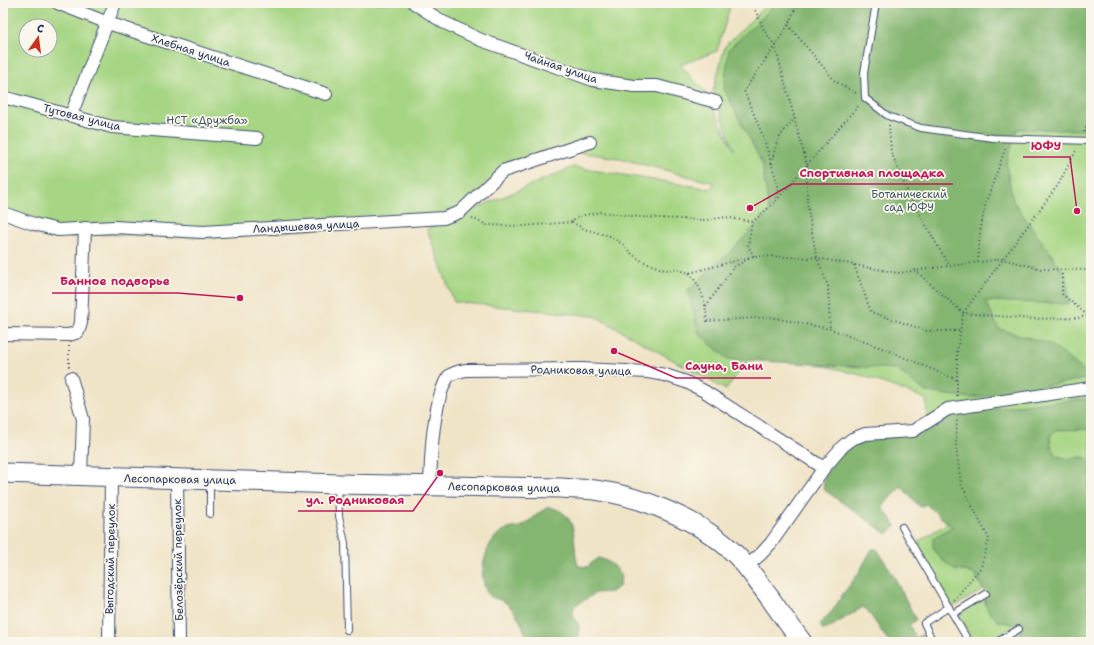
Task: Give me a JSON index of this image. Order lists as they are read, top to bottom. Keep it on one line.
{"streets":{"main road":["Лесопарковая улица"],"street":["Хлебная улица","Чайная улица","Тутовая улица","Ландышевая улица","Родниковая улица","Выгодский переулок","Белозёрский переулок"]},"crossings":[["Родниковая улица","Лесопарковая улица"],["Лесопарковая улица","Выгодский переулок"],["Лесопарковая улица","Белозёрский переулок"]],"parks":["НСТ «Дружба»","Ботанический сад ЮФУ"],"places":["Спортивная площадка","ЮФУ","Банное подворье","Сауна, Бани","ул. Родниковая"],"north":"top"}
